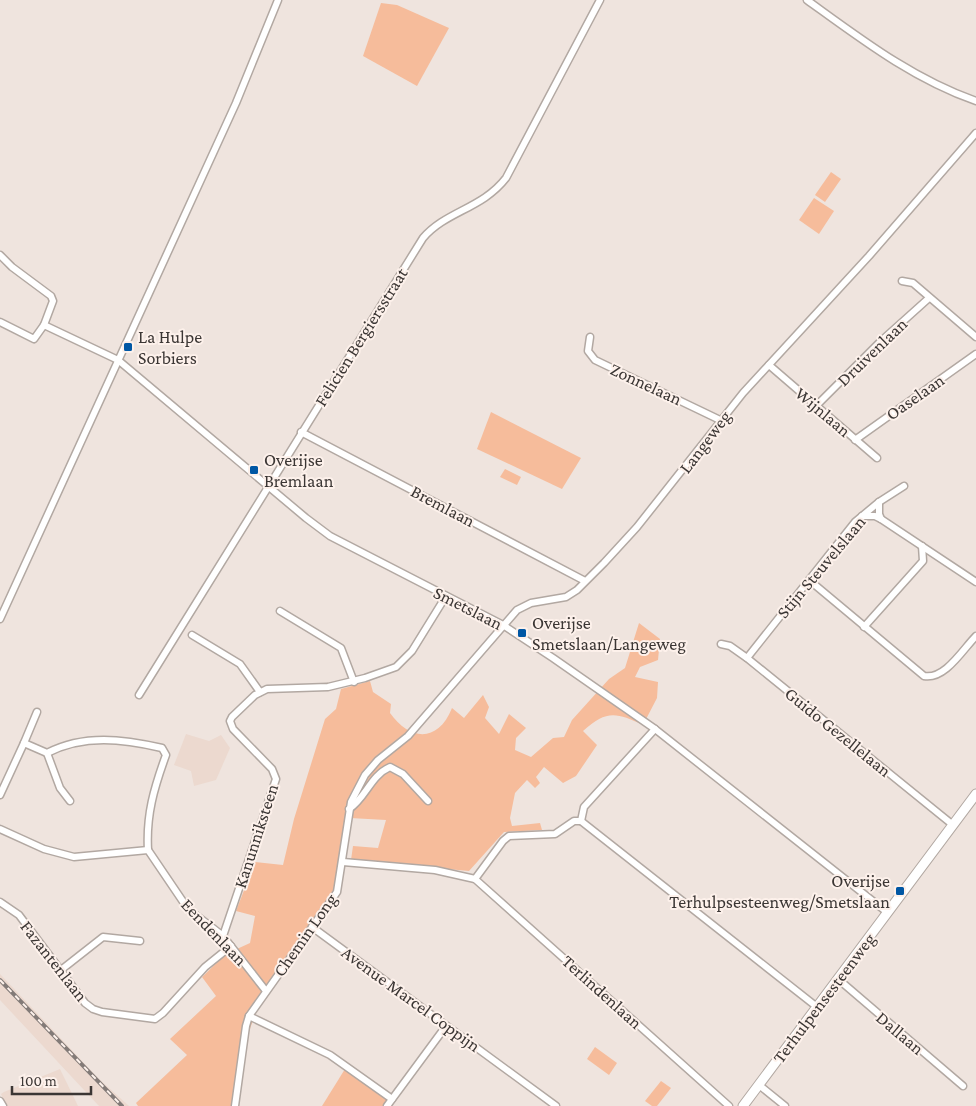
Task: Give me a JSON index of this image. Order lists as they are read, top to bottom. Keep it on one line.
{"streets":{"main road":["Terhulpensesteenweg"],"street":["Felicien Bergiersstraat","Druivenlaan","Zonnelaan","Oaselaan","Wijnlaan","Langeweg","Bremlaan","Stijn Steuvelslaan","Smetslaan","Guido Gezellelaan","Kanunniksteen","Eendenlaan","Chemin Long","Fazantenlaan","Terlindenlaan","Avenue Marcel Coppijn","Dallaan"]},"crossings":[["Felicien Bergiersstraat","Bremlaan"],["Felicien Bergiersstraat","Smetslaan"],["Druivenlaan","Wijnlaan"],["Zonnelaan","Langeweg"],["Oaselaan","Wijnlaan"],["Wijnlaan","Langeweg"],["Langeweg","Bremlaan"],["Langeweg","Smetslaan"],["Langeweg","Chemin Long"],["Stijn Steuvelslaan","Guido Gezellelaan"],["Smetslaan","Terhulpensesteenweg"],["Guido Gezellelaan","Terhulpensesteenweg"],["Kanunniksteen","Eendenlaan"],["Eendenlaan","Chemin Long"],["Eendenlaan","Fazantenlaan"],["Chemin Long","Avenue Marcel Coppijn"],["Terhulpensesteenweg","Dallaan"]],"places":{"transit":["La Hulpe Sorbiers","Overijse Bremlaan","Overijse Smetslaan/Langeweg","Overijse Terhulpsesteenweg/Smetslaan"]},"scale_bar":"100 m"}
